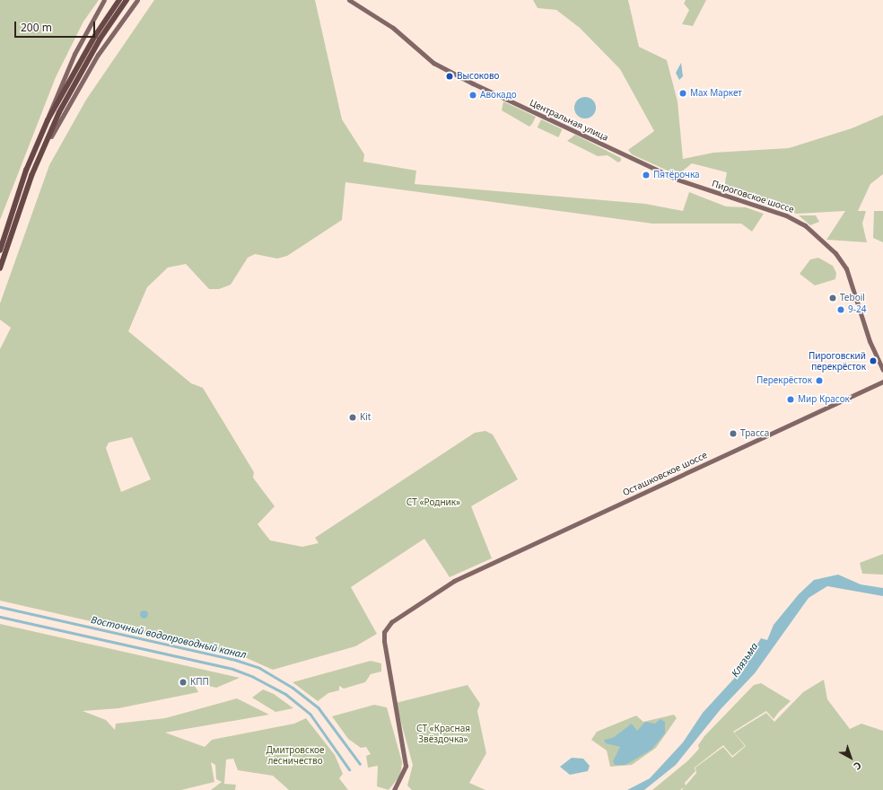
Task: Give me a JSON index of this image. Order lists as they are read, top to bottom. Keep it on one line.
{"streets":{"main road":["Центральная улица","Пироговское шоссе","Осташковское шоссе"]},"crossings":[["Центральная улица","Пироговское шоссе"]],"water":["Восточный водопроводный канал","Клязьма"],"parks":["СТ «Родник»","СТ «Красная Звёздочка»","Дмитровское лесничество"],"places":["Высоково","Мах Маркет","Авокадо","Пятёрочка","Teboil","9-24","Пироговский перекрёсток","Перекрёсток","Мир Красок","Kit","Трасса","КПП"],"scale_bar":"200 m","north":"bottom right"}
